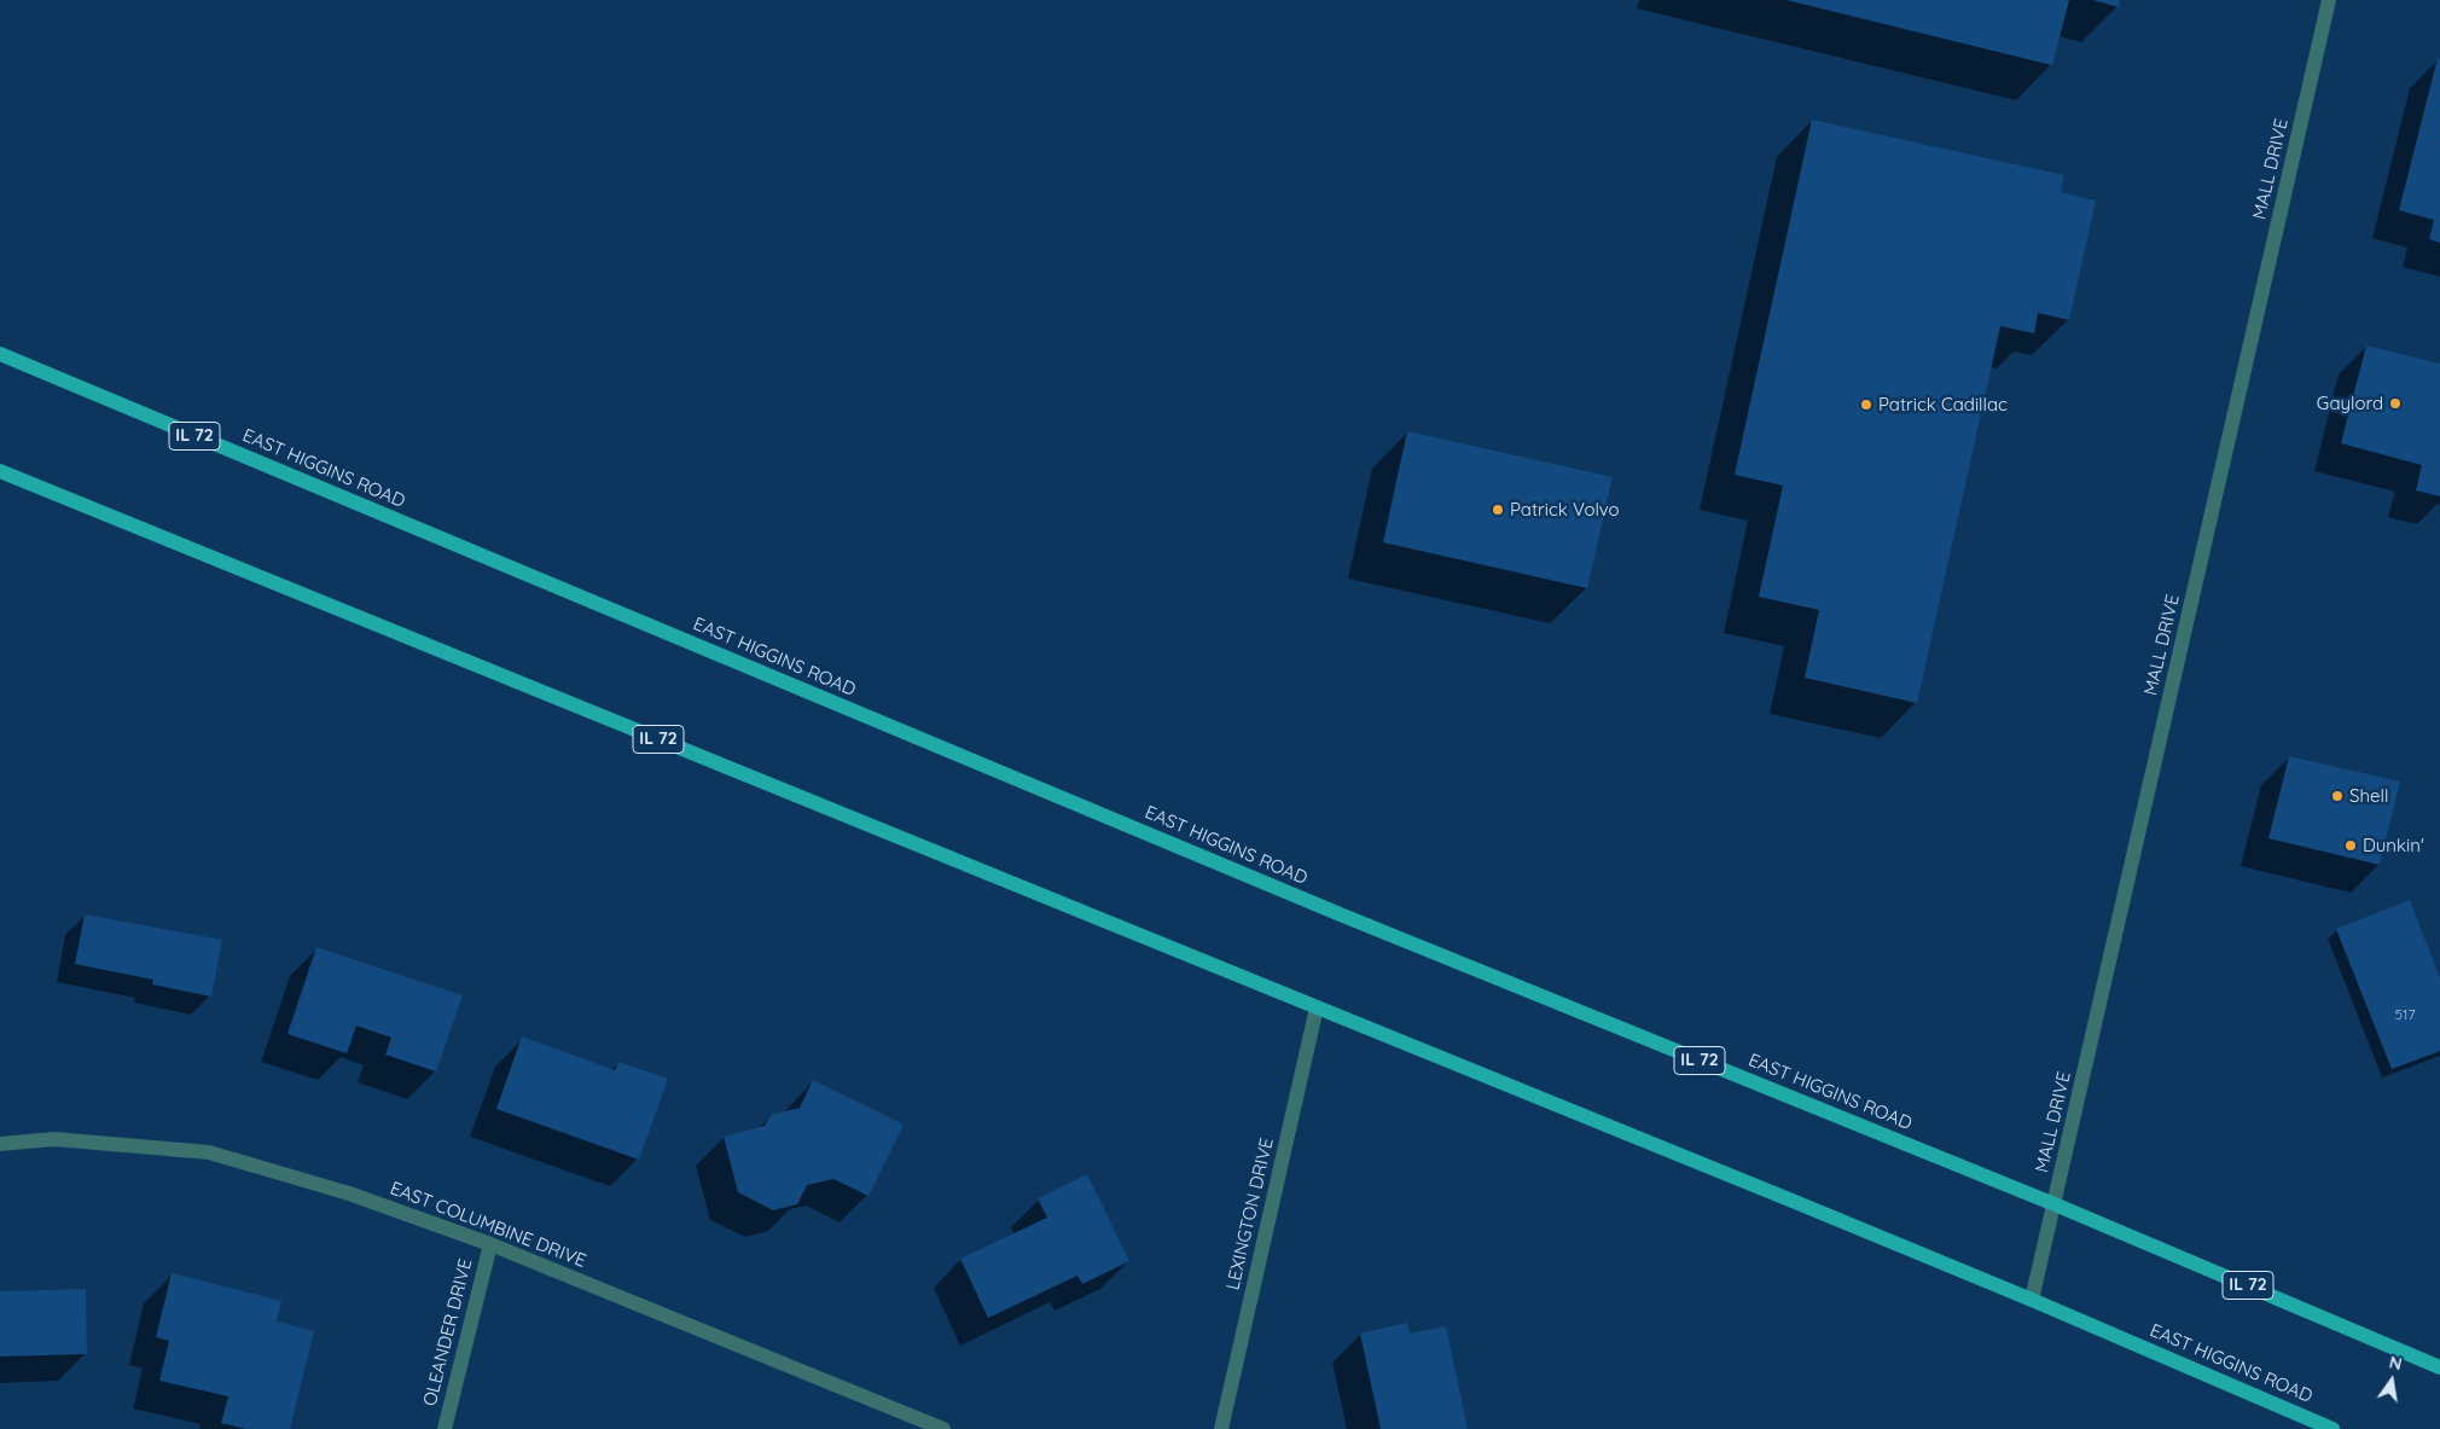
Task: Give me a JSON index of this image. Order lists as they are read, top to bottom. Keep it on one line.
{"streets":{"main road":["IL 72","EAST HIGGINS ROAD"],"street":["MALL DRIVE","LEXINGTON DRIVE","EAST COLUMBINE DRIVE","OLEANDER DRIVE"]},"crossings":[["MALL DRIVE","EAST HIGGINS ROAD"],["EAST HIGGINS ROAD","LEXINGTON DRIVE"],["EAST COLUMBINE DRIVE","OLEANDER DRIVE"]],"places":["Gaylord","Patrick Cadillac","Patrick Volvo","Shell","Dunkin'"],"house_numbers":["517"],"north":"top"}
